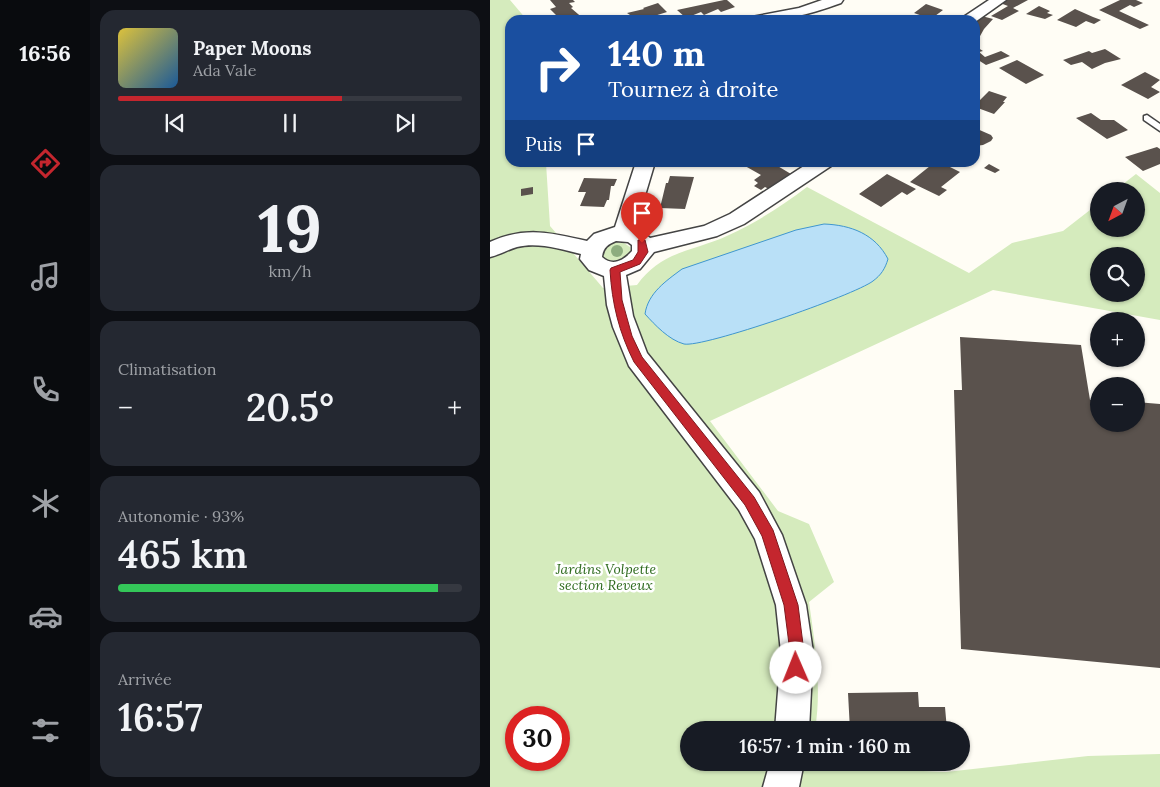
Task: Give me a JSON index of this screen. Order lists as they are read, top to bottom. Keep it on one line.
{"parks":["Jardins Volpette section Reveux"],"north":"bottom left","page":{"tabs":"16:56","turn":["140 m","Tournez à droite"],"song":["Paper Moons","Ada Vale"],"then":"Puis","tile":[["19","km/h"],"Climatisation",["Autonomie · 93%","465 km"],["Arrivée","16:57"]],"map_buttons":["+","−"],"heat":["−","20.5°","+"],"limit":"30","trip":"16:57 · 1 min · 160 m"}}
